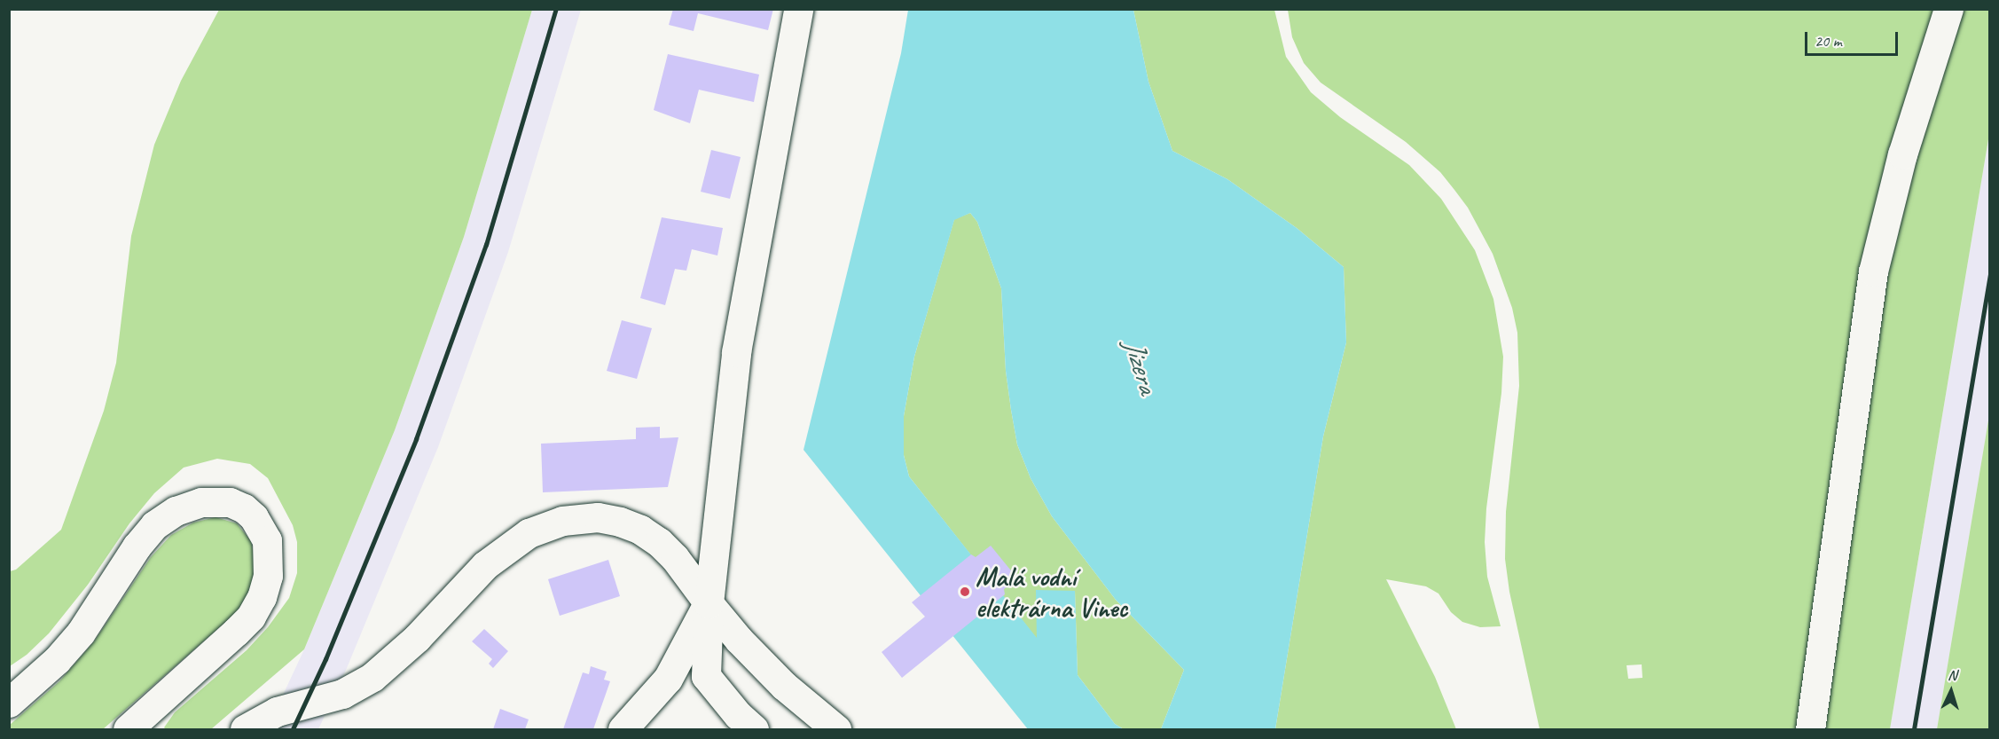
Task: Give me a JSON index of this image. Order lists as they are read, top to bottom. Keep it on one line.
{"water":["Jizera"],"places":["Malá vodní elektrárna Vinec"],"scale_bar":"20 m","north":"top"}
